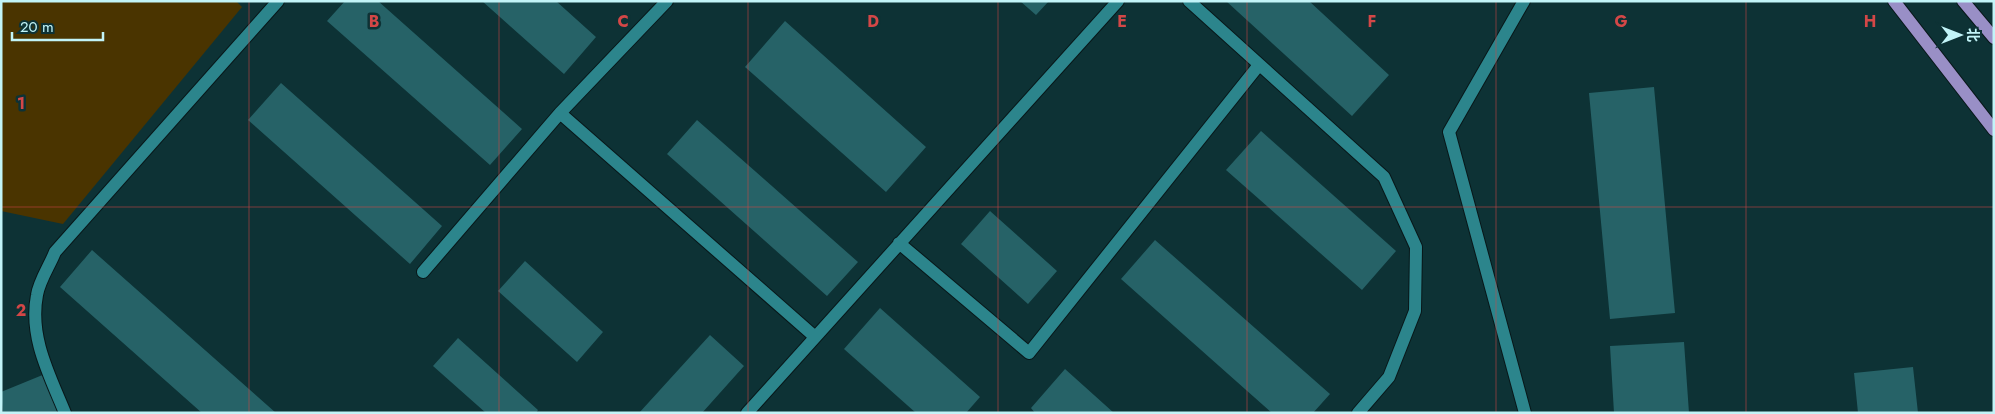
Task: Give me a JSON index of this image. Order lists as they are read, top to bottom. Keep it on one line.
{"scale_bar":"20 m","north":"right","grid":{"columns":["B","C","D","E","F","G","H"],"rows":["1","2"]}}
